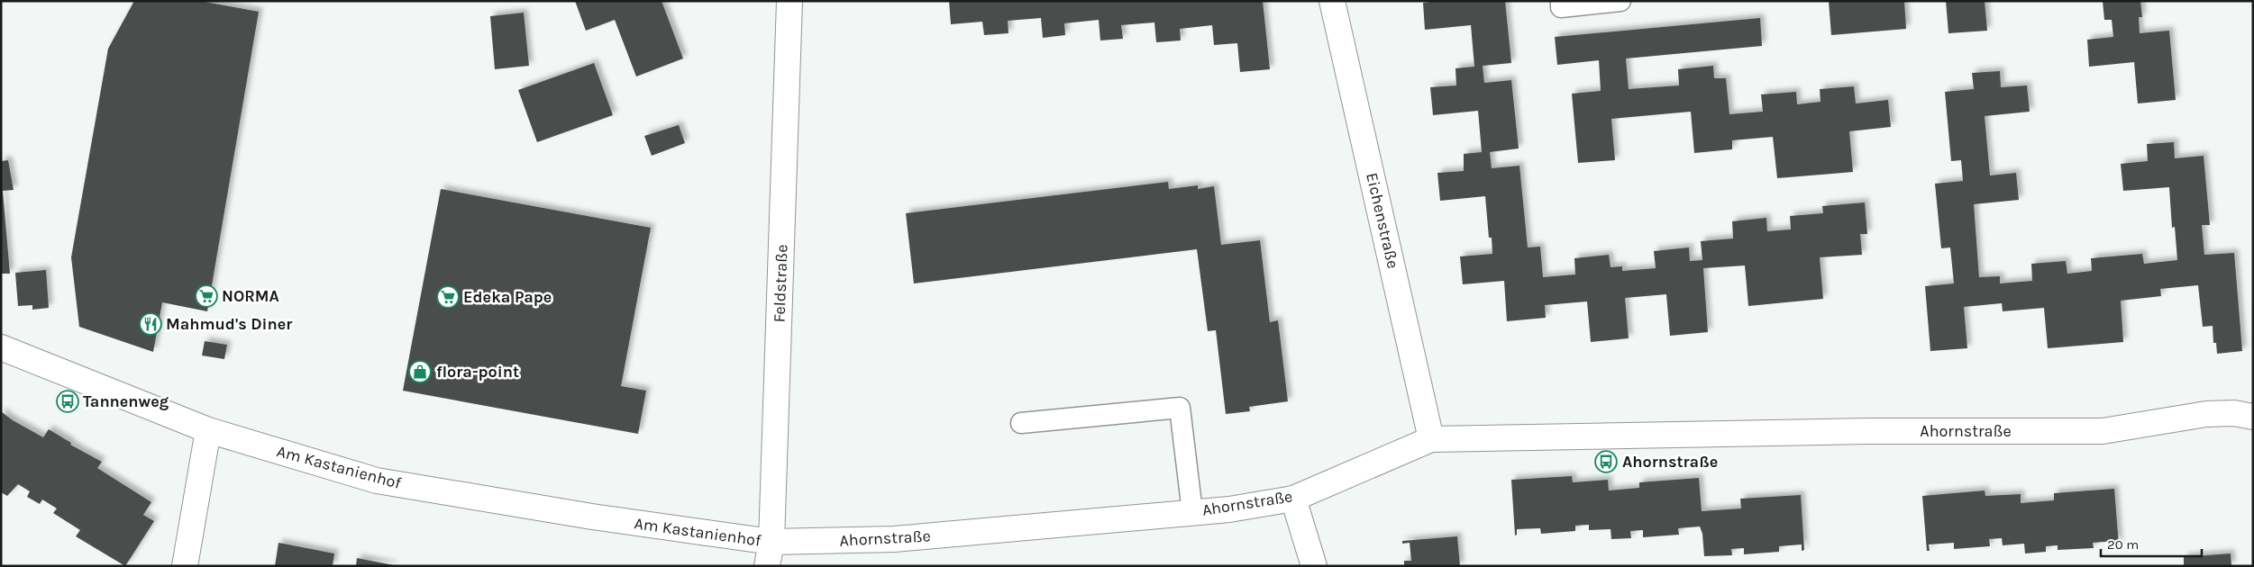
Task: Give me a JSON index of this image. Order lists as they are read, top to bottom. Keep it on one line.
{"streets":{"street":["Eichenstraße","Feldstraße","Ahornstraße","Am Kastanienhof"]},"crossings":[["Eichenstraße","Ahornstraße"],["Feldstraße","Ahornstraße"],["Feldstraße","Am Kastanienhof"],["Ahornstraße","Am Kastanienhof"]],"places":{"supermarket":["NORMA","Edeka Pape"],"restaurant":["Mahmud's Diner"],"shop":["flora-point"],"bus stop":["Tannenweg","Ahornstraße"]},"scale_bar":"20 m"}
